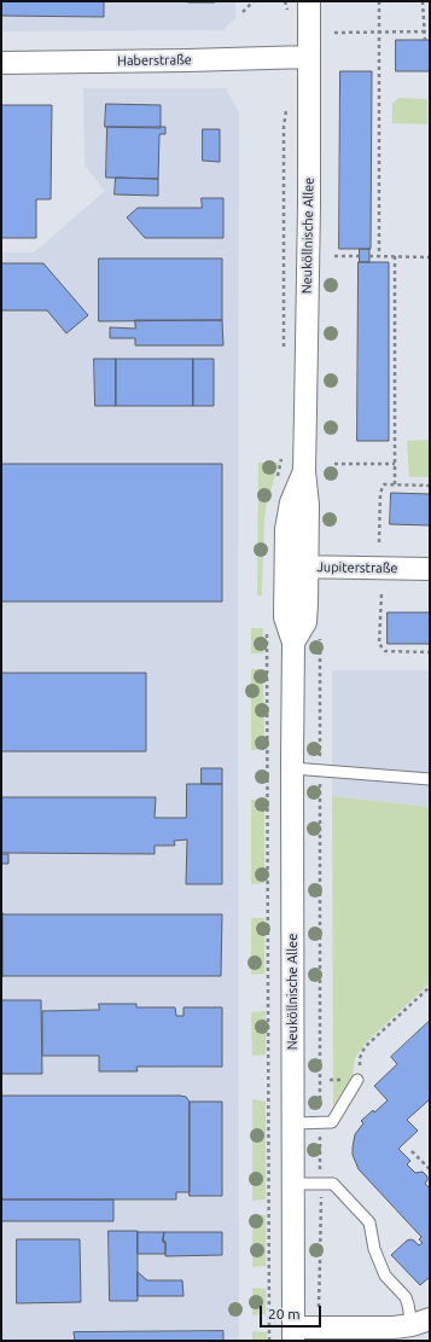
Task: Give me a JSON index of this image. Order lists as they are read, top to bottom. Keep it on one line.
{"streets":{"street":["Haberstraße","Neuköllnische Allee","Jupiterstraße"]},"crossings":[["Haberstraße","Neuköllnische Allee"],["Neuköllnische Allee","Jupiterstraße"]],"scale_bar":"20 m"}
